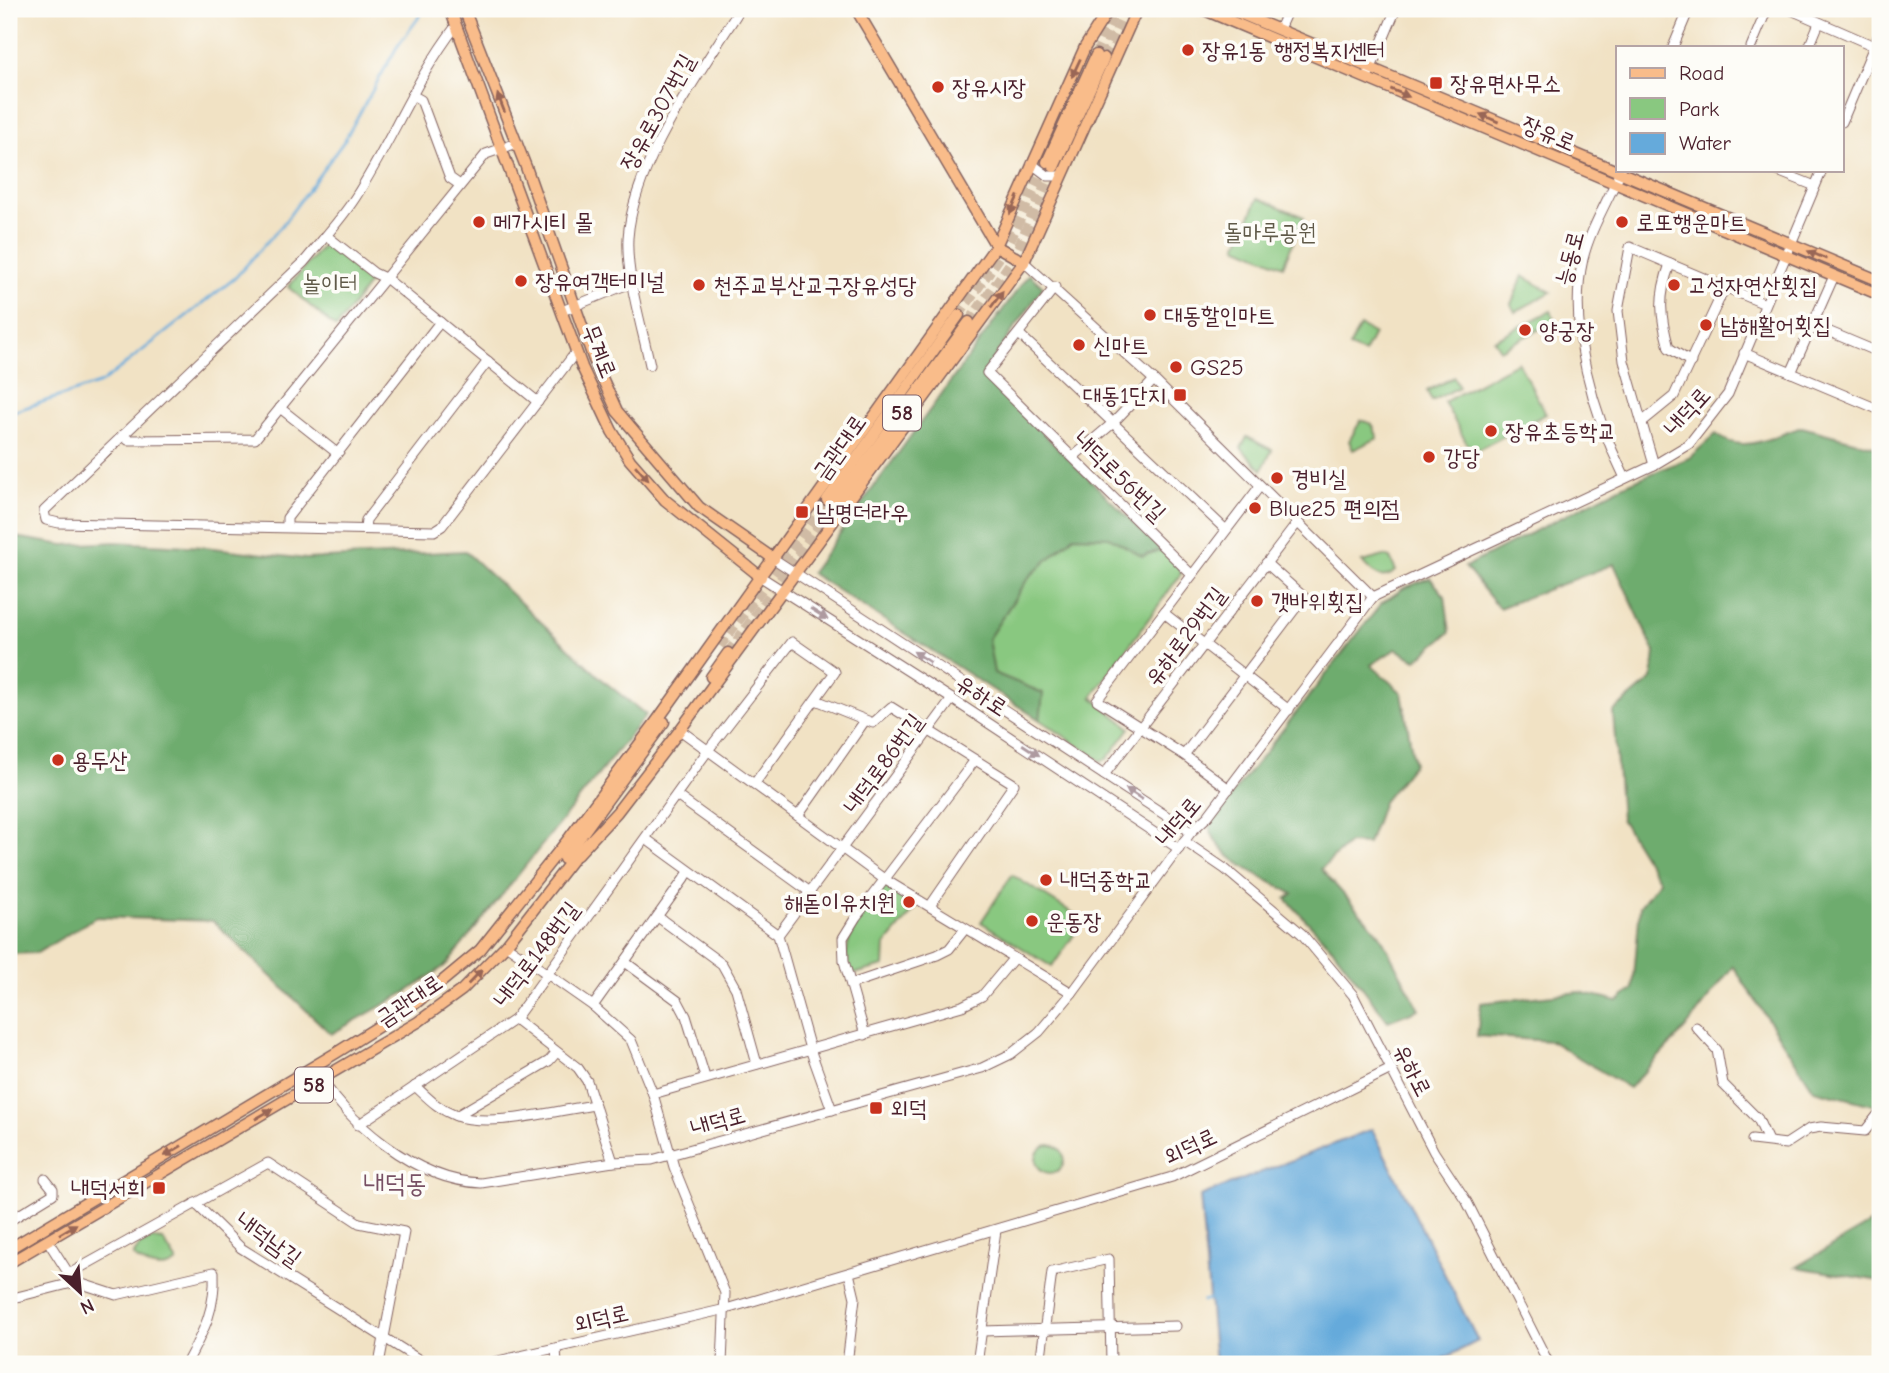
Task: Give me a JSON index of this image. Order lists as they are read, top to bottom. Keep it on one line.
{"streets":{"main road":["장유로","무계로","58","금관대로"],"street":["장유로307번길","능동로","내덕로","내덕로56번길","유하로29번길","유하로","내덕로86번길","내덕로148번길","외덕로","내덕남길"]},"crossings":[["장유로","능동로"],["장유로","내덕로"],["능동로","내덕로"],["무계로","유하로"],["내덕로","58"],["내덕로","금관대로"],["내덕로","유하로"],["내덕로","내덕로148번길"],["58","금관대로"],["유하로29번길","유하로"],["유하로","내덕로86번길"],["유하로","외덕로"]],"districts":["내덕동"],"parks":["돌마루공원","놀이터"],"places":{"other":["장유1동 행정복지센터","장유시장","메가시티 몰","로또행운마트","장유여객터미널","천주교부산교구장유성당","고성자연산횟집","대동할인마트","남해활어횟집","양궁장","신마트","GS25","장유초등학교","강당","경비실","Blue25 편의점","갯바위횟집","용두산","내덕중학교","해돋이유치원","운동장"],"transit":["장유면사무소","대동1단지","남명더라우","외덕","내덕서희"]},"legend":["Road","Park","Water"],"north":"bottom right"}
